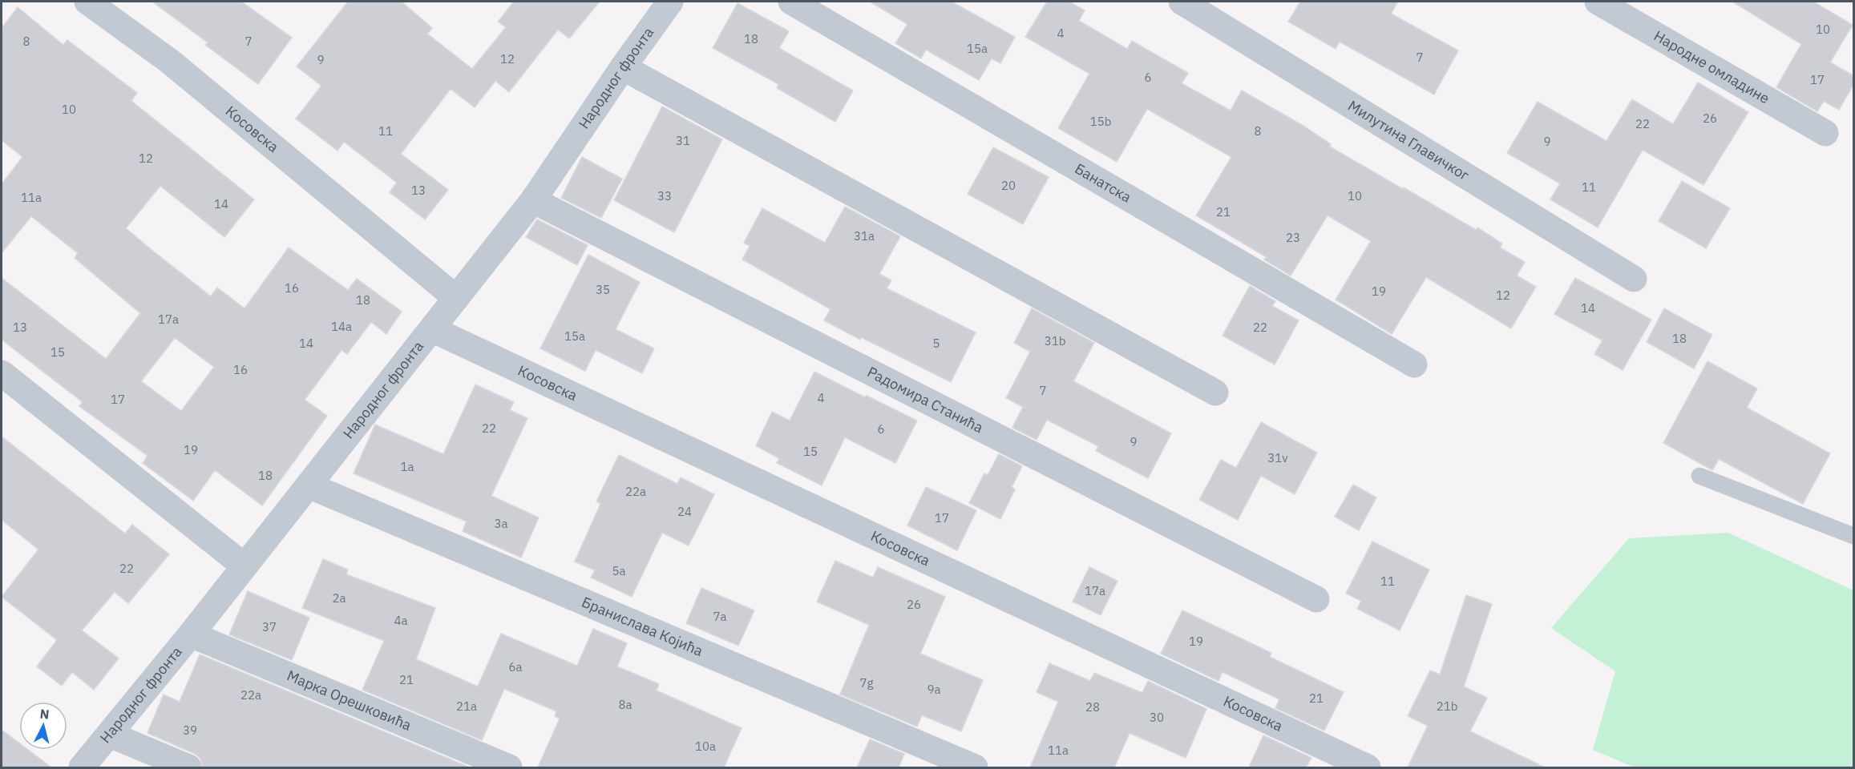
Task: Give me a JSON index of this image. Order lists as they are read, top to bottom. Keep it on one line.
{"streets":{"street":["Народне омладине","Народног фронта","Косовска","Милутина Главичког","Банатска","Радомира Станића","Бранислава Којића","Марка Орешковића"]},"crossings":[["Народног фронта","Косовска"],["Народног фронта","Радомира Станића"],["Народног фронта","Бранислава Којића"],["Народног фронта","Марка Орешковића"]],"house_numbers":["10","4","18","8","7","15a","7","12","9","6","17","10","26","15b","22","11","8","31","9","12","20","11","13","33","10","11a","14","21","31a","23","16","35","19","12","18","14","17a","14a","13","22","15a","18","31b","14","5","15","16","7","4","17","22","6","9","19","15","31v","1a","18","22a","24","17","3a","22","5a","11","17a","2a","26","7a","4a","37","19","6a","21","7g","9a","22a","21","8a","21a","21b","28","30","39","10a","11a"],"north":"top"}
